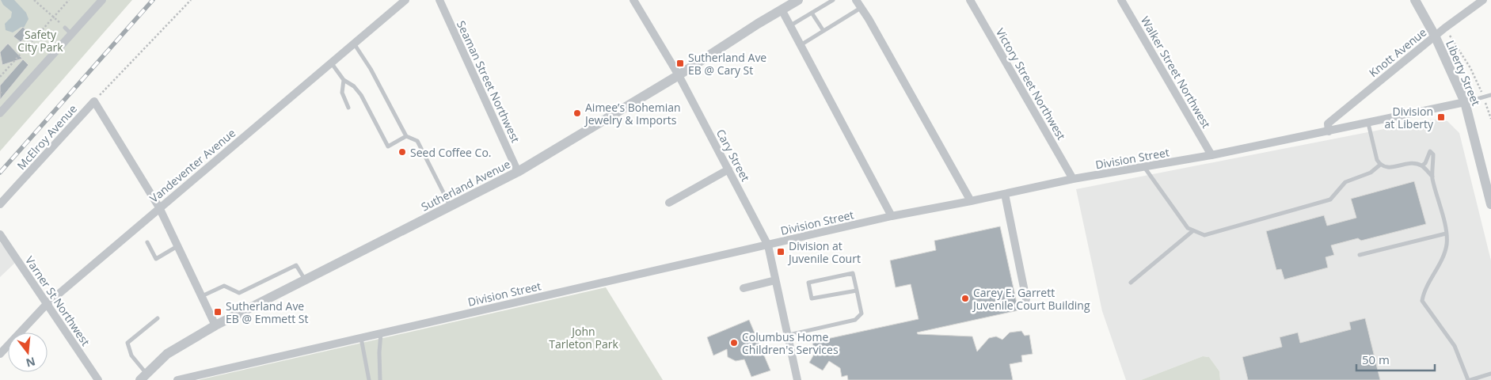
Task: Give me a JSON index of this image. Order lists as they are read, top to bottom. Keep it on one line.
{"streets":{"street":["Knott Avenue","Walker Street Northwest","Liberty Street","Seaman Street Northwest","Victory Street Northwest","McElroy Avenue","Cary Street","Division Street","Vandeventer Avenue","Sutherland Avenue","Varner St Northwest"]},"crossings":[["Knott Avenue","Liberty Street"],["Knott Avenue","Division Street"],["Walker Street Northwest","Division Street"],["Liberty Street","Division Street"],["Seaman Street Northwest","Sutherland Avenue"],["Victory Street Northwest","Division Street"],["Cary Street","Division Street"],["Cary Street","Sutherland Avenue"],["Vandeventer Avenue","Varner St Northwest"]],"parks":["Safety City Park","John Tarleton Park"],"places":{"transit":["Sutherland Ave EB @ Cary St","Division at Liberty","Division at Juvenile Court","Sutherland Ave EB @ Emmett St"],"other":["Aimee’s Bohemian Jewelry & Imports","Seed Coffee Co.","Carey E. Garrett Juvenile Court Building","Columbus Home Children's Services"]},"scale_bar":"50 m","north":"bottom"}
